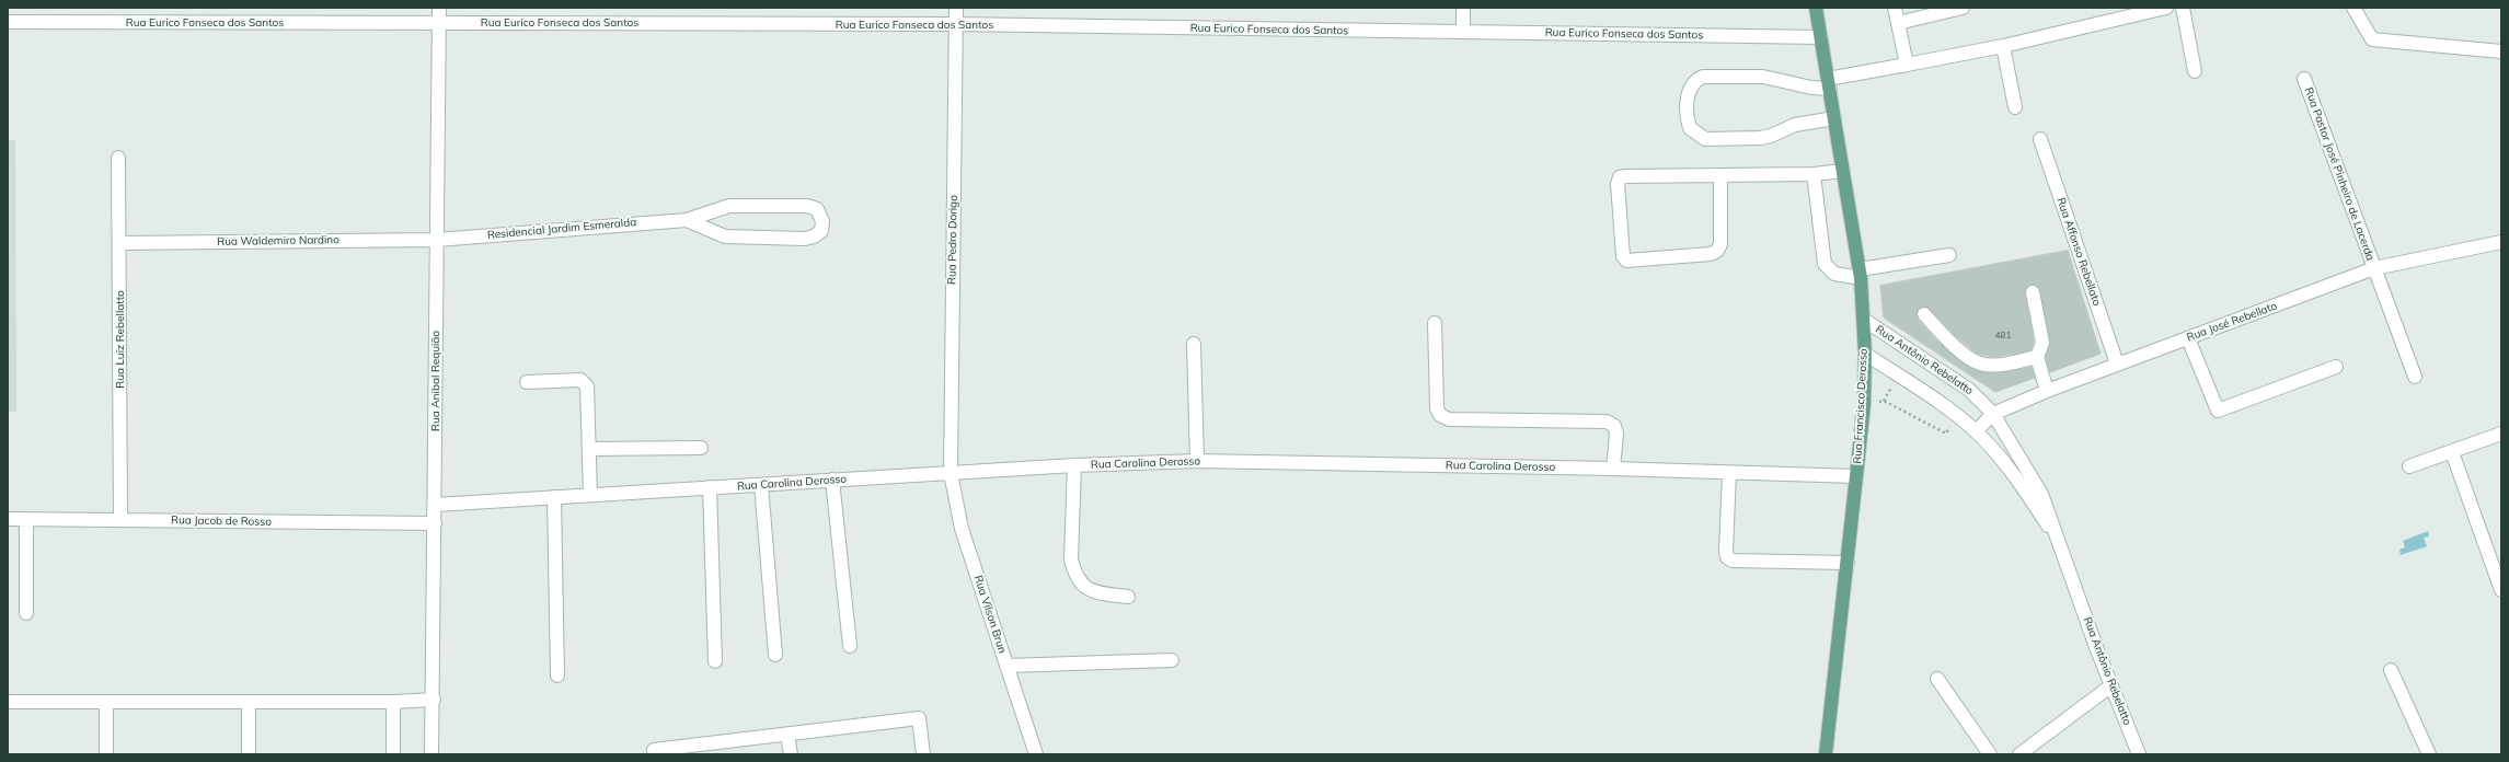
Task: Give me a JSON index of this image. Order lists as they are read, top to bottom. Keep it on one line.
{"streets":{"main road":["Rua Francisco Derosso"],"street":["Rua Eurico Fonseca dos Santos","Rua Pastor José Pinheiro de Lacerda","Residencial Jardim Esmeralda","Rua Pedro Dorigo","Rua Waldemiro Nardino","Rua Affonso Rebellato","Rua José Rebellato","Rua Luiz Rebellatto","Rua Antônio Rebelatto","Rua Anibal Requião","Rua Carolina Derosso","Rua Jacob de Rosso","Rua Vilson Brun"]},"crossings":[["Rua Eurico Fonseca dos Santos","Rua Pedro Dorigo"],["Rua Eurico Fonseca dos Santos","Rua Anibal Requião"],["Rua Eurico Fonseca dos Santos","Rua Francisco Derosso"],["Rua Pastor José Pinheiro de Lacerda","Rua José Rebellato"],["Residencial Jardim Esmeralda","Rua Waldemiro Nardino"],["Residencial Jardim Esmeralda","Rua Anibal Requião"],["Rua Pedro Dorigo","Rua Carolina Derosso"],["Rua Pedro Dorigo","Rua Vilson Brun"],["Rua Waldemiro Nardino","Rua Luiz Rebellatto"],["Rua Waldemiro Nardino","Rua Anibal Requião"],["Rua Affonso Rebellato","Rua José Rebellato"],["Rua José Rebellato","Rua Antônio Rebelatto"],["Rua Luiz Rebellatto","Rua Jacob de Rosso"],["Rua Antônio Rebelatto","Rua Francisco Derosso"],["Rua Anibal Requião","Rua Carolina Derosso"],["Rua Anibal Requião","Rua Jacob de Rosso"],["Rua Francisco Derosso","Rua Carolina Derosso"],["Rua Carolina Derosso","Rua Vilson Brun"]],"house_numbers":["481"]}
